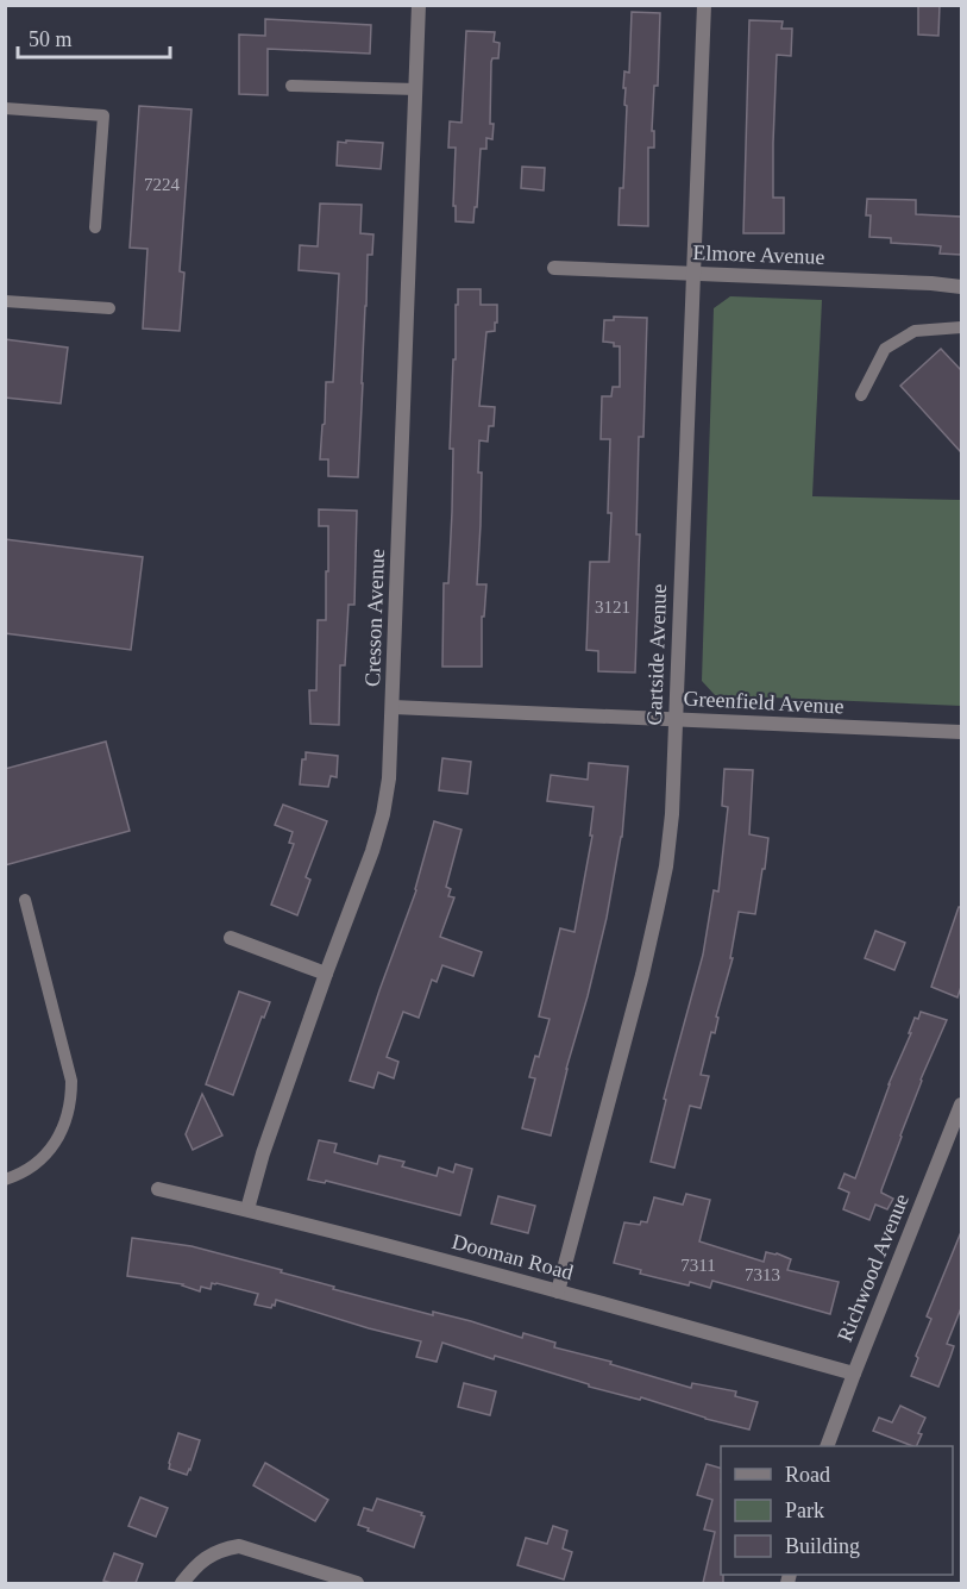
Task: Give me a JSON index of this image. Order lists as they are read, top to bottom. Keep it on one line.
{"streets":{"street":["Elmore Avenue","Cresson Avenue","Gartside Avenue","Greenfield Avenue","Dooman Road","Richwood Avenue"]},"crossings":[["Elmore Avenue","Gartside Avenue"],["Cresson Avenue","Greenfield Avenue"],["Cresson Avenue","Dooman Road"],["Gartside Avenue","Greenfield Avenue"],["Gartside Avenue","Dooman Road"],["Dooman Road","Richwood Avenue"]],"house_numbers":["7224","3121","7311","7313"],"legend":["Road","Park","Building"],"scale_bar":"50 m"}
